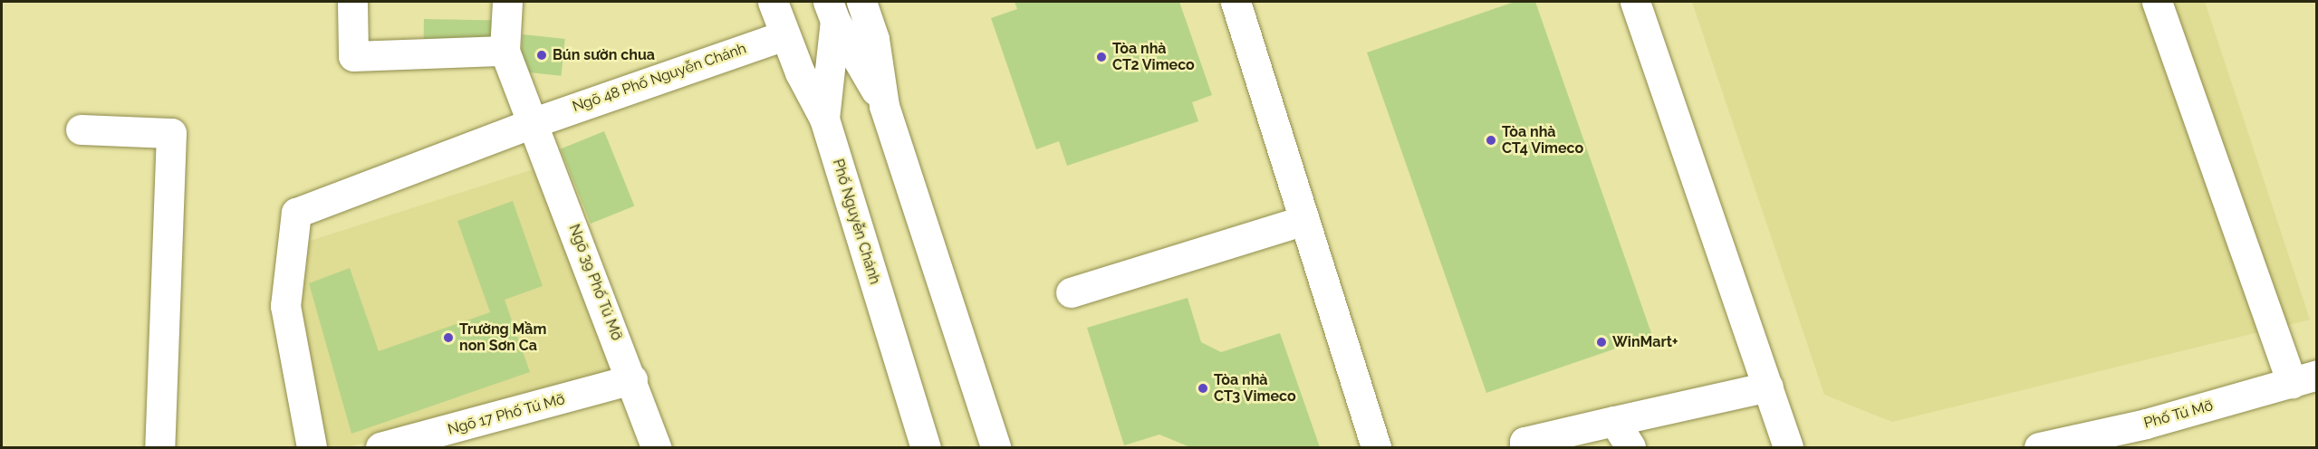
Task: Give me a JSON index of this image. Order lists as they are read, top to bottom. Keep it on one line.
{"streets":{"street":["Ngõ 48 Phố Nguyễn Chánh","Phố Nguyễn Chánh","Ngõ 39 Phố Tú Mỡ","Ngõ 17 Phố Tú Mỡ","Phố Tú Mỡ"]},"crossings":[["Ngõ 48 Phố Nguyễn Chánh","Phố Nguyễn Chánh"],["Ngõ 48 Phố Nguyễn Chánh","Ngõ 39 Phố Tú Mỡ"],["Ngõ 39 Phố Tú Mỡ","Ngõ 17 Phố Tú Mỡ"]],"places":["Bún sườn chua","Tòa nhà CT2 Vimeco","Tòa nhà CT4 Vimeco","Trường Mầm non Sơn Ca","WinMart+","Tòa nhà CT3 Vimeco"]}
